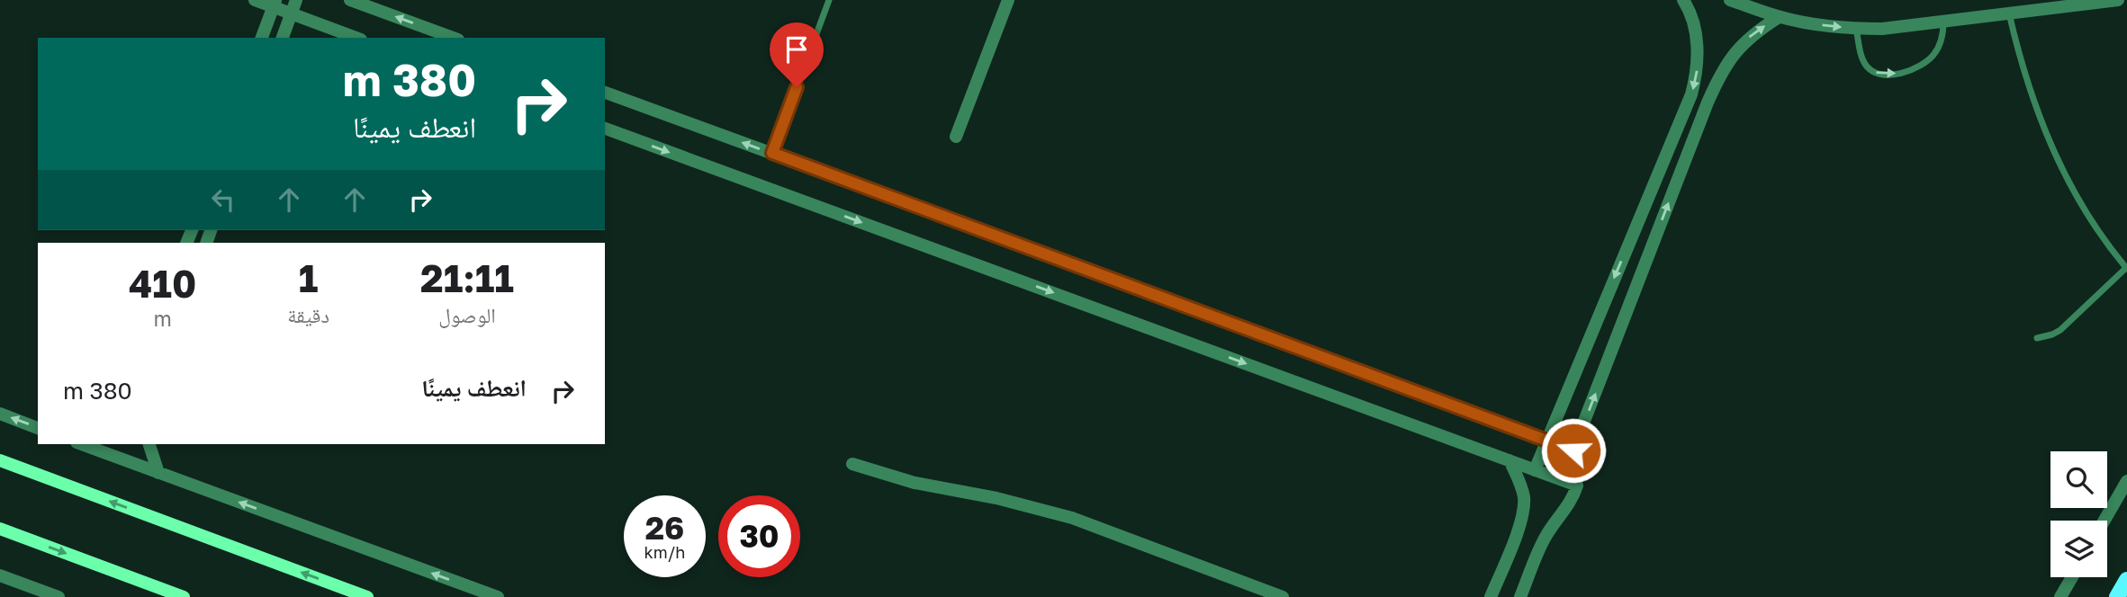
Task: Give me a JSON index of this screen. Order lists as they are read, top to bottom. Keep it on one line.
{"page":{"turn":["380 m","انعطف يمينًا"],"eta":["21:11","الوصول","1","دقيقة","410","m"],"list":[{"name":"انعطف يمينًا","value":"380 m"}],"speed":"26 km/h","limit":"30"}}
